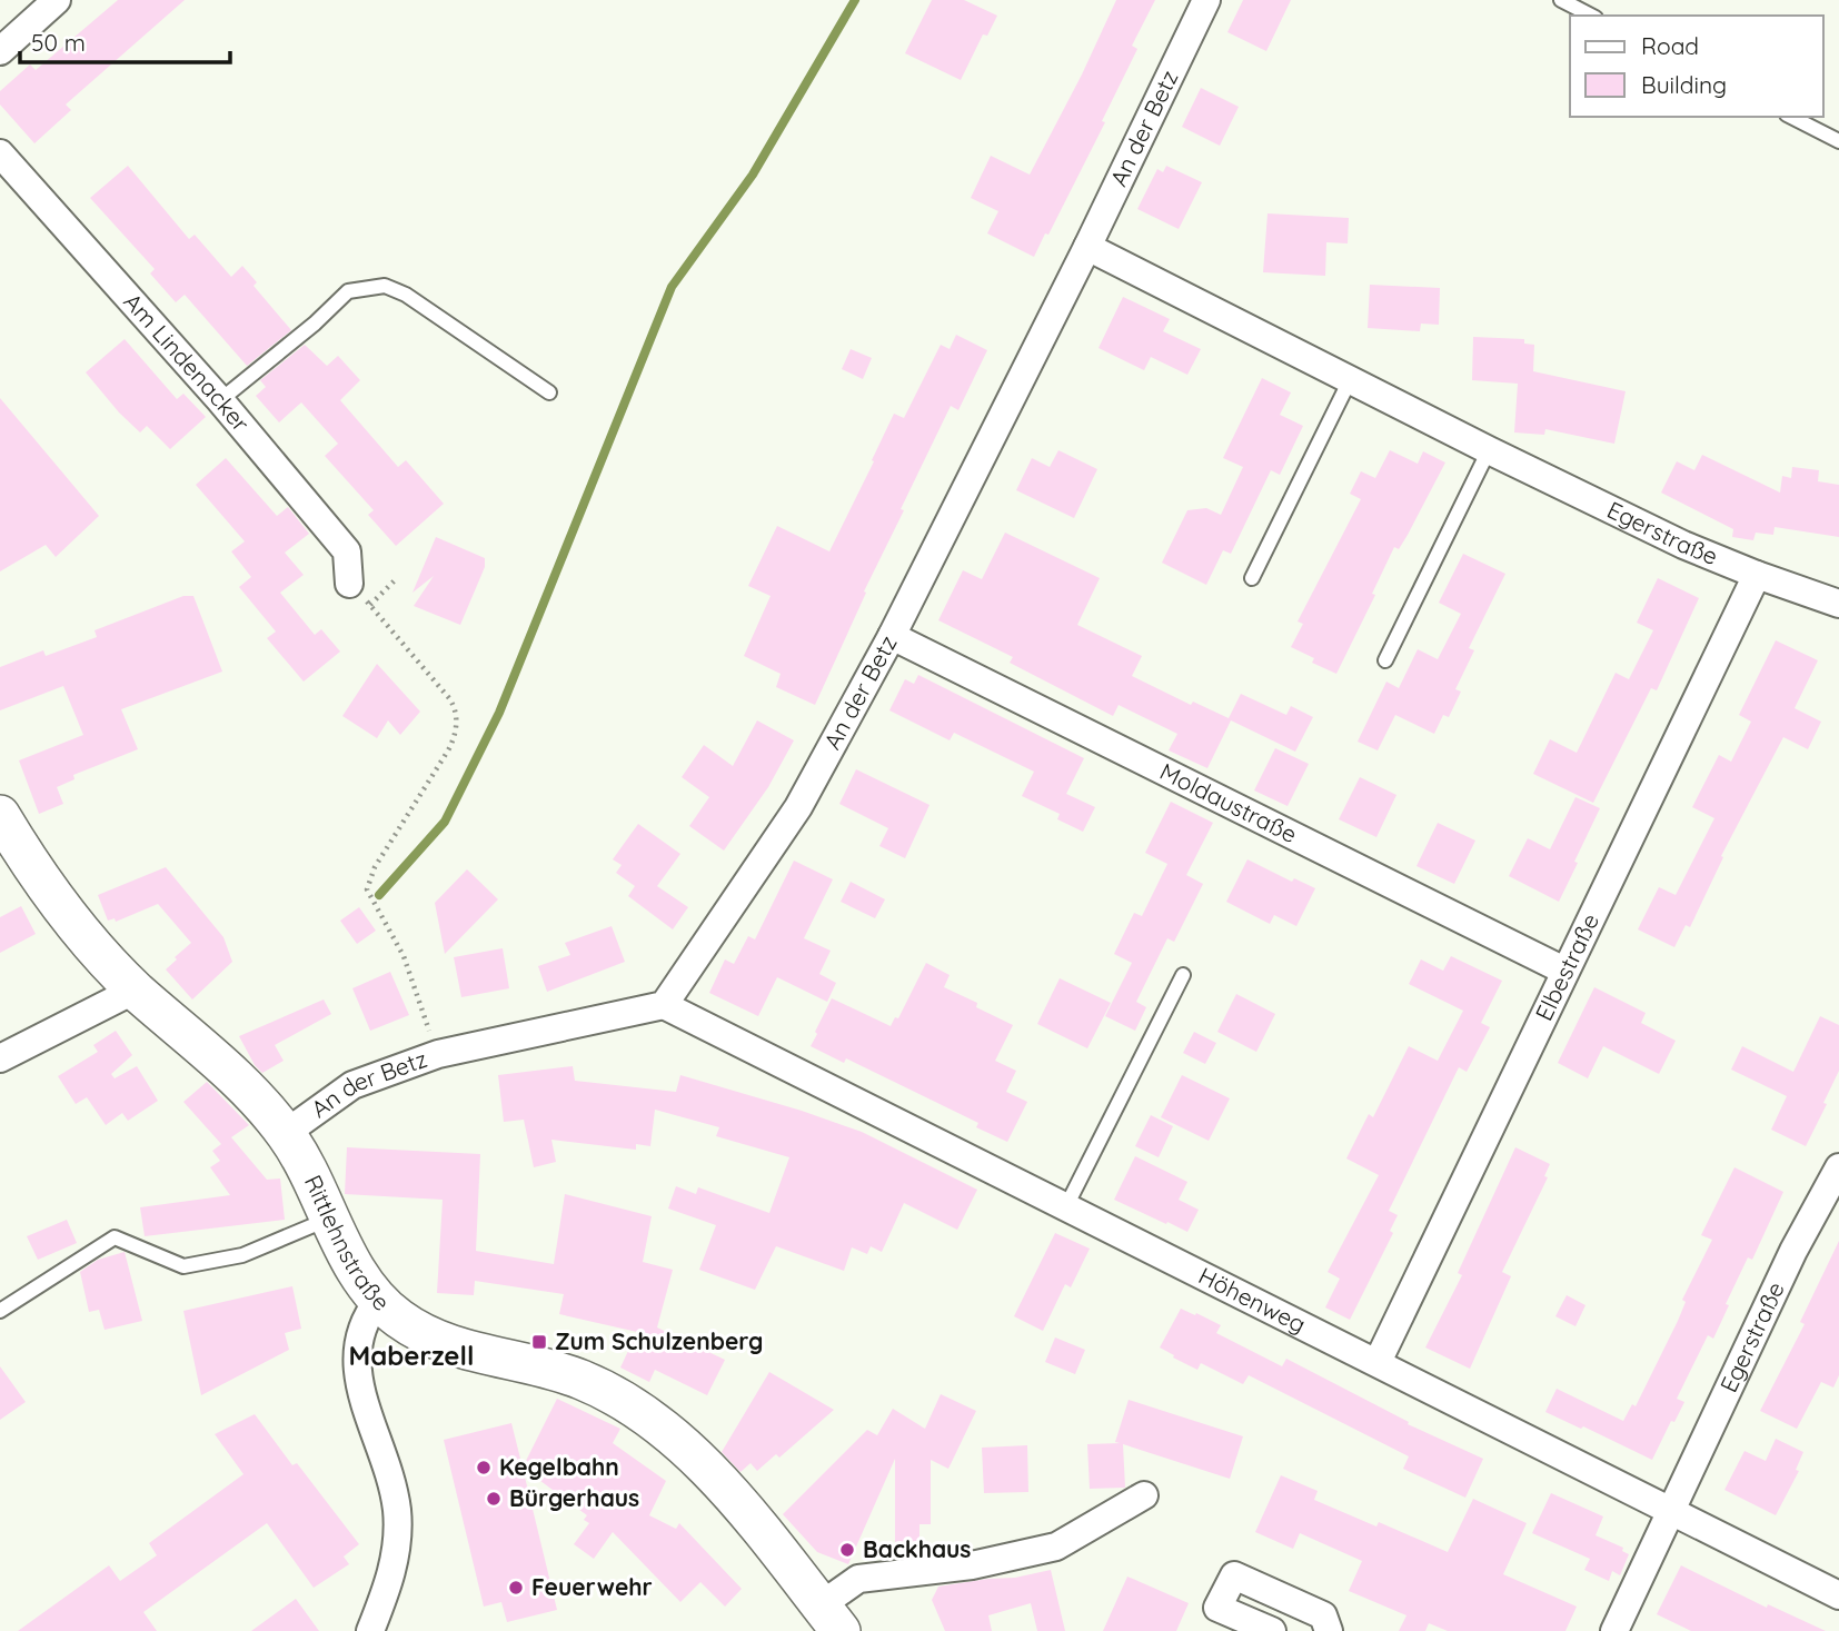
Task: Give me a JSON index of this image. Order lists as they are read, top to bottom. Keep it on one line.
{"streets":{"street":["An der Betz","Am Lindenacker","Egerstraße","Moldaustraße","Elbestraße","Rittlehnstraße","Höhenweg"]},"crossings":[["An der Betz","Egerstraße"],["An der Betz","Moldaustraße"],["An der Betz","Rittlehnstraße"],["An der Betz","Höhenweg"],["Egerstraße","Elbestraße"],["Egerstraße","Höhenweg"],["Moldaustraße","Elbestraße"],["Elbestraße","Höhenweg"]],"districts":["Maberzell"],"places":{"transit":["Zum Schulzenberg"],"other":["Kegelbahn","Bürgerhaus","Backhaus","Feuerwehr"]},"legend":["Road","Building"],"scale_bar":"50 m"}
